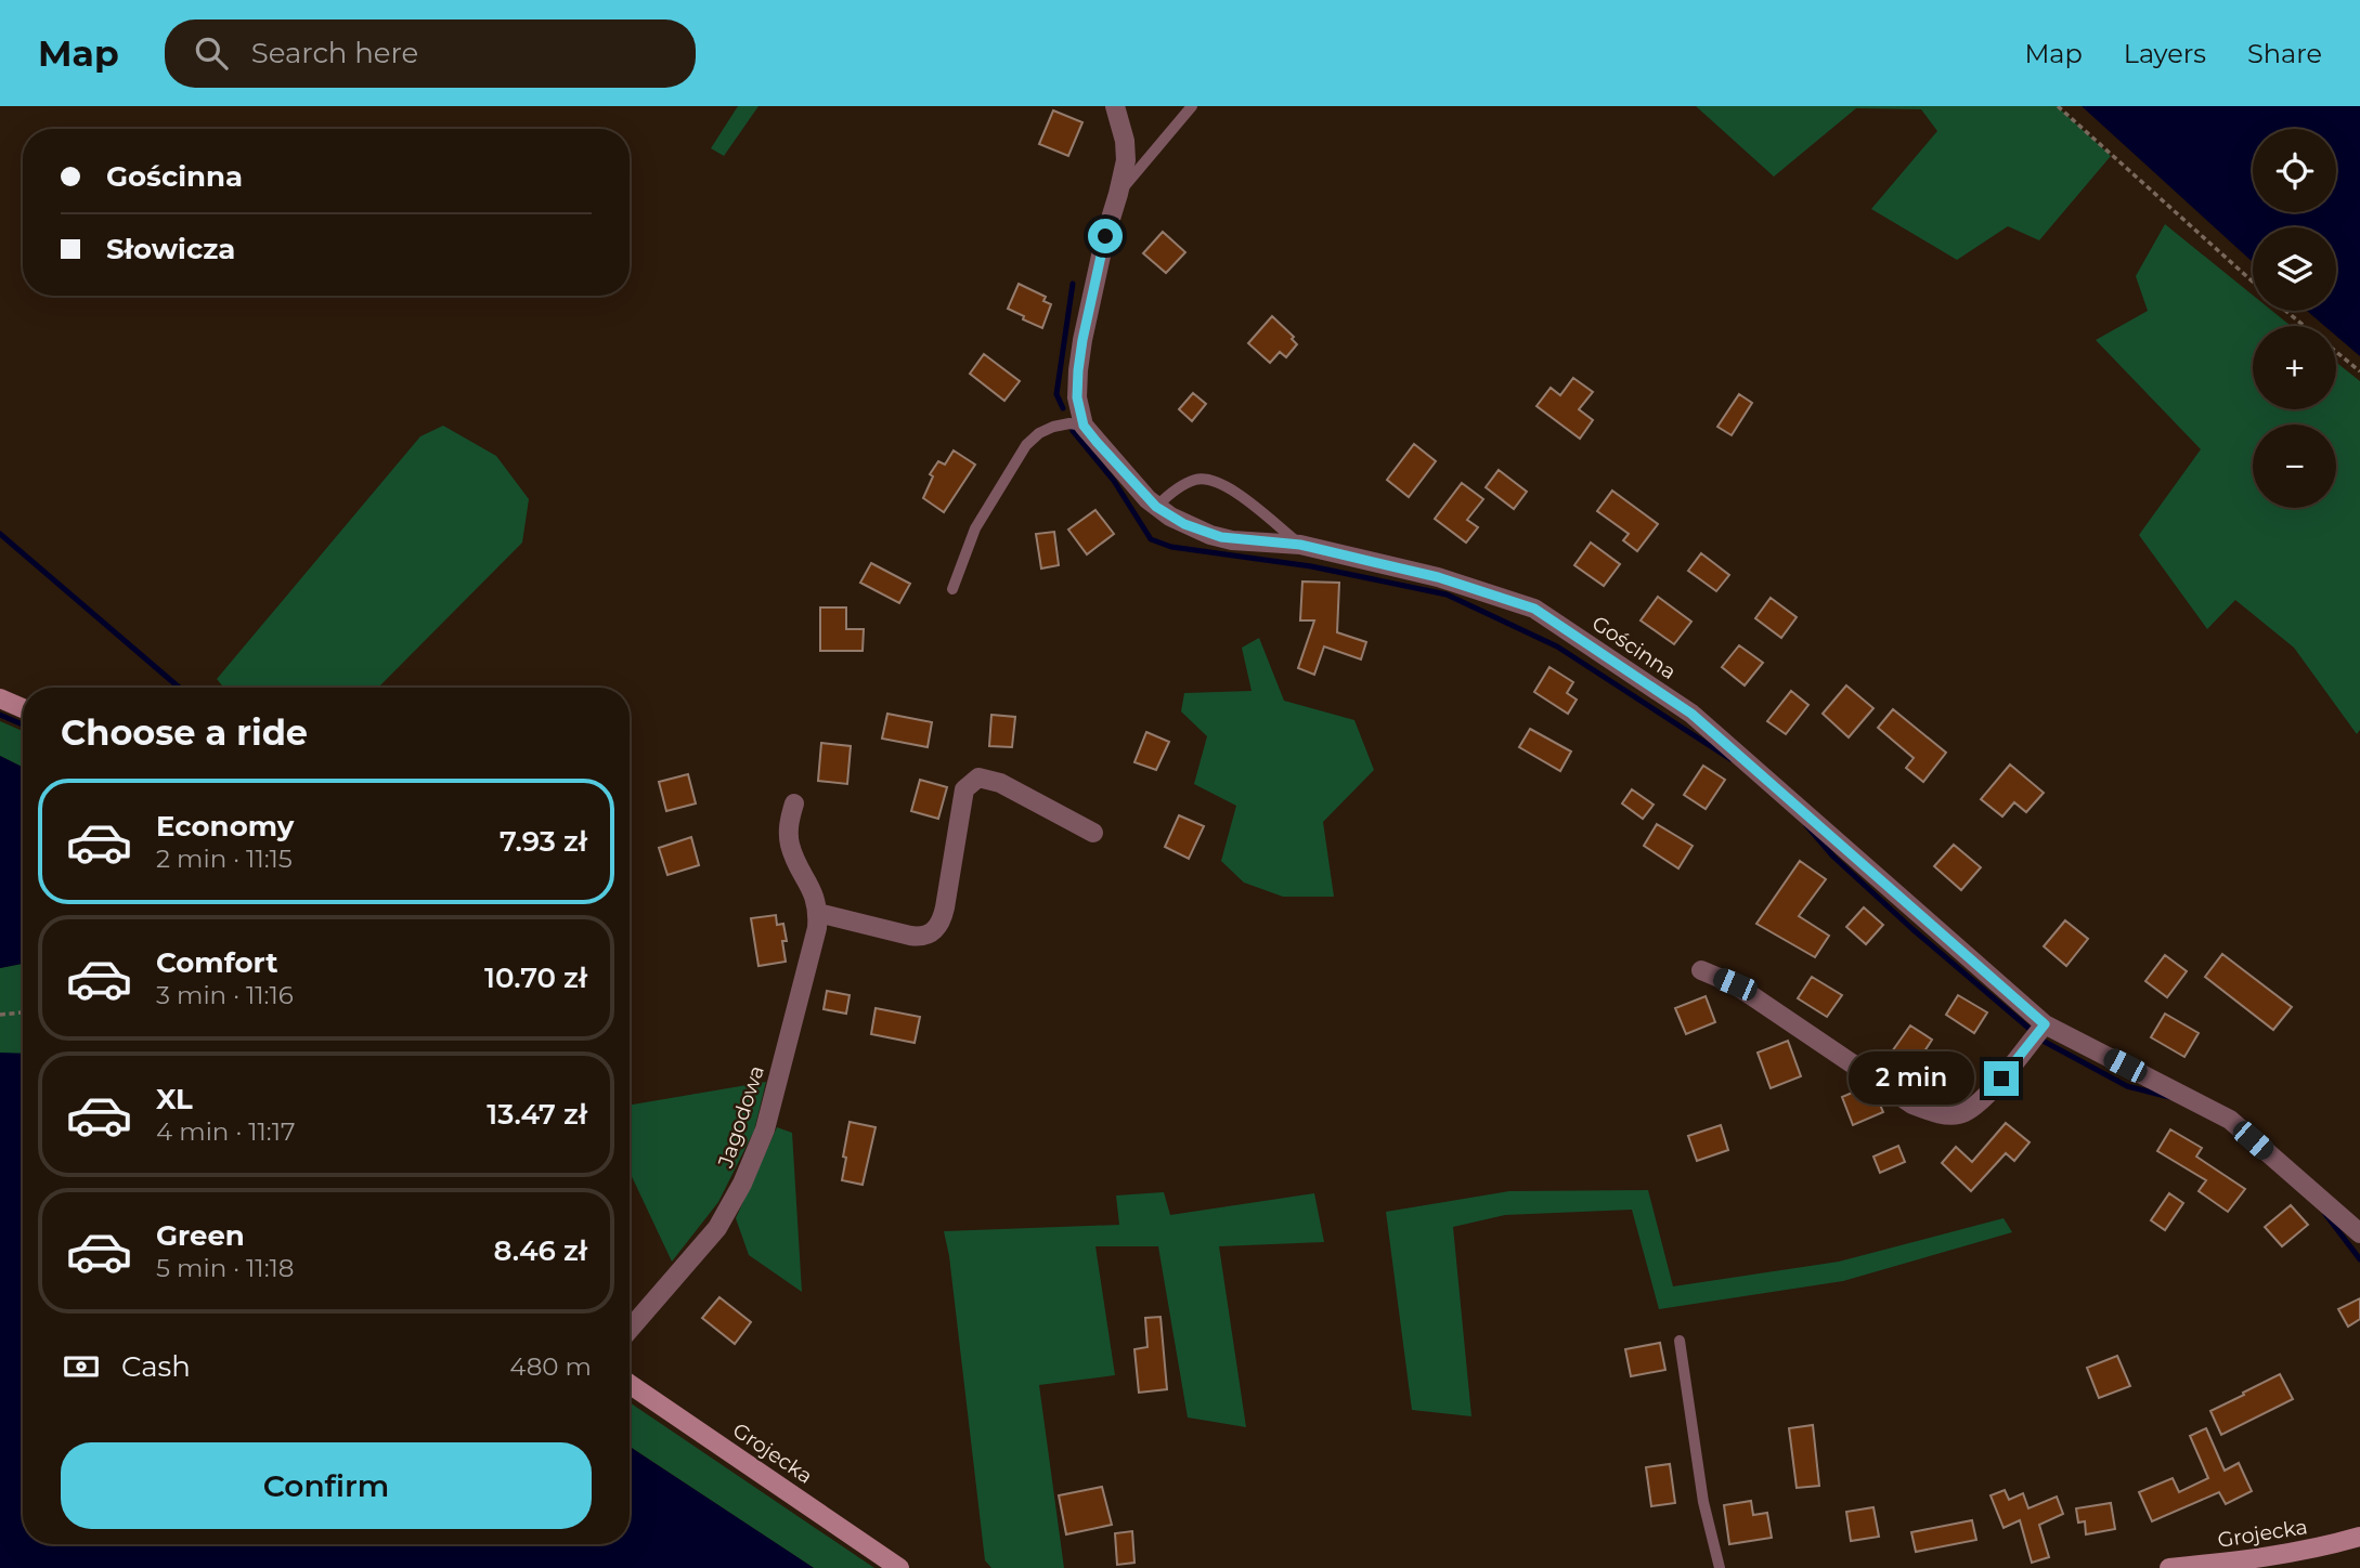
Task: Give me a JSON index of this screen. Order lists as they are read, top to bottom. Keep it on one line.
{"streets":{"street":["Gościnna","Jagodowa","Grojecka"]},"page":{"header":"Map","search":"Search here","nav":["Map","Layers","Share"],"map_buttons":["+","−"],"banner":["Gościnna","Słowicza"],"heading":"Choose a ride","list":[{"name":"Economy","note":"2 min · 11:15","value":"7.93 zł"},{"name":"Comfort","note":"3 min · 11:16","value":"10.70 zł"},{"name":"XL","note":"4 min · 11:17","value":"13.47 zł"},{"name":"Green","note":"5 min · 11:18","value":"8.46 zł"}],"bubble":"2 min","pay":["Cash","480 m"],"buttons":"Confirm"}}
